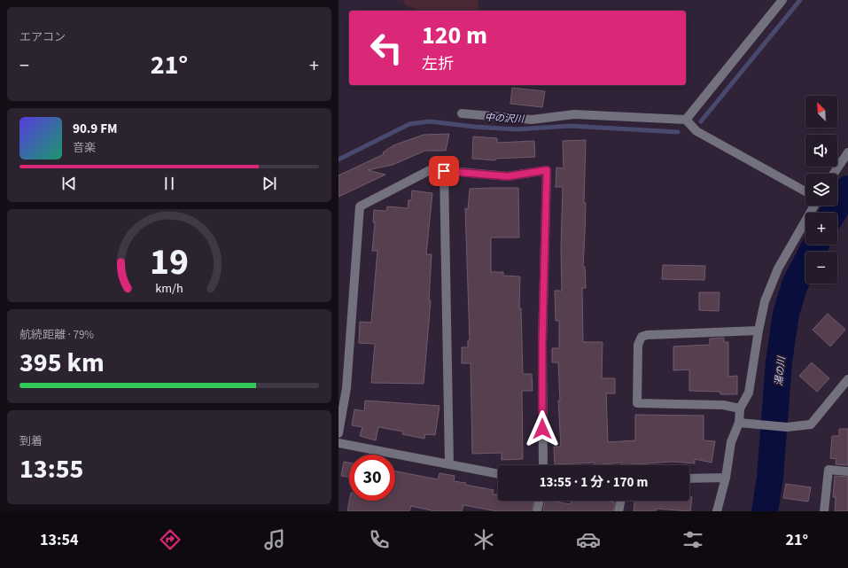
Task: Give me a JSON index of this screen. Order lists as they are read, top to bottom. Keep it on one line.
{"water":["中の沢川","湯の川"],"north":"top left","page":{"tile":["エアコン",["航続距離 · 79%","395 km"],["到着","13:55"]],"turn":["120 m","左折"],"heat":["−","21°","+"],"map_buttons":["+","−"],"song":["90.9 FM","音楽"],"limit":"30","trip":"13:55 · 1 分 · 170 m","tabs":["13:54","21°"],"gauge":["19","km/h"]}}
